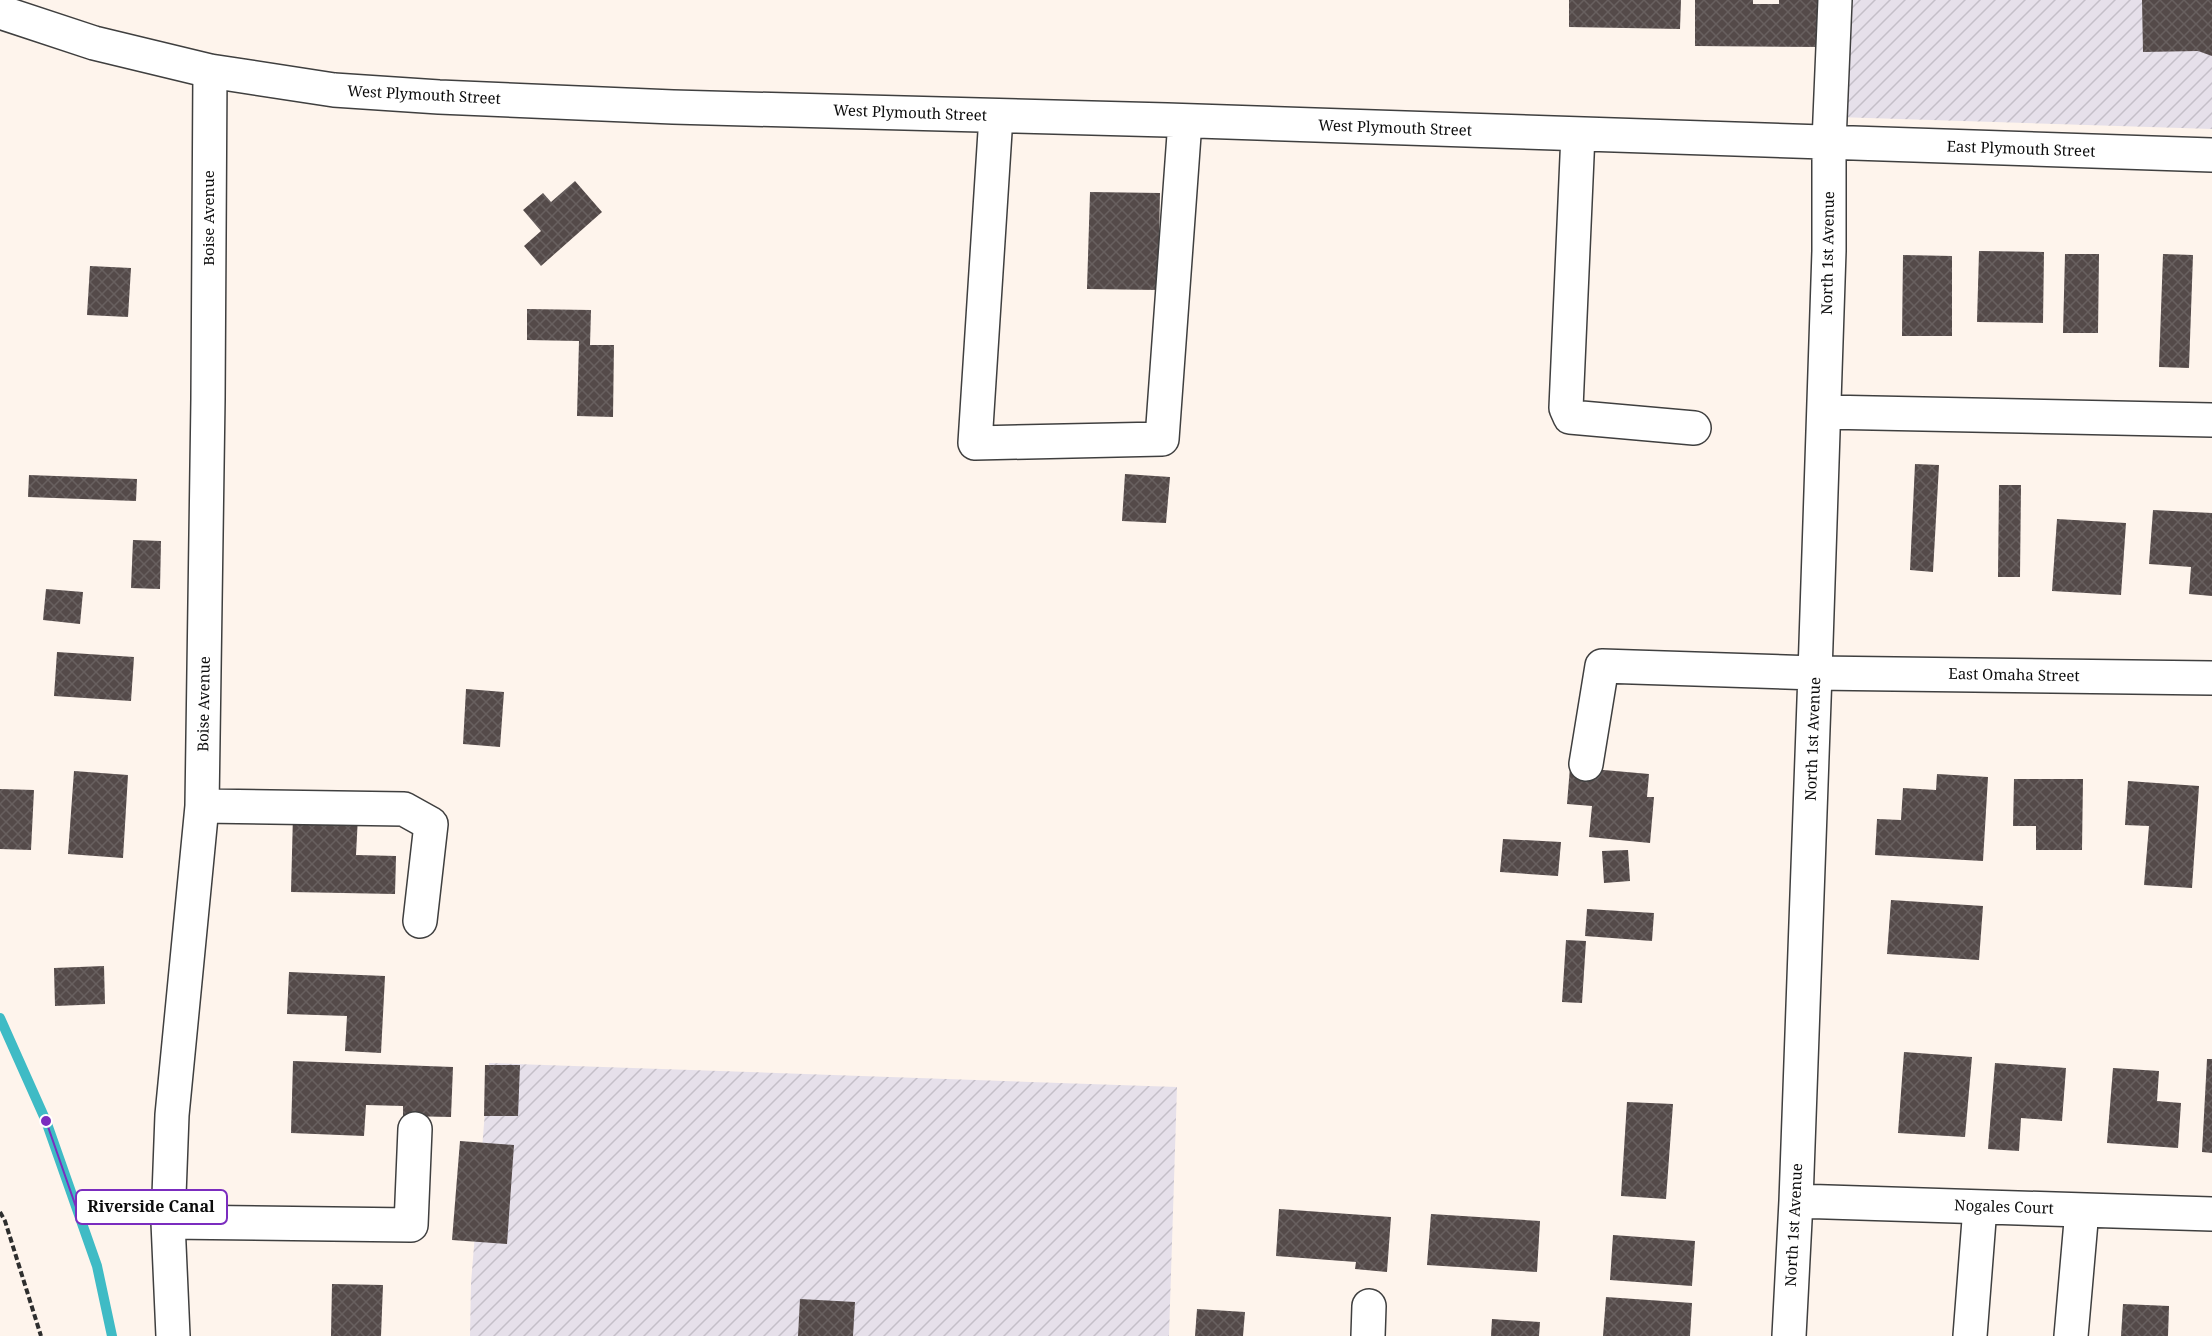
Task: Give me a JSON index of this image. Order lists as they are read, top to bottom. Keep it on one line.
{"streets":{"street":["West Plymouth Street","East Plymouth Street","Boise Avenue","North 1st Avenue","East Omaha Street","Nogales Court"]},"crossings":[["West Plymouth Street","East Plymouth Street"],["West Plymouth Street","Boise Avenue"],["West Plymouth Street","North 1st Avenue"],["East Plymouth Street","North 1st Avenue"],["North 1st Avenue","East Omaha Street"],["North 1st Avenue","Nogales Court"]],"places":["Riverside Canal"]}
